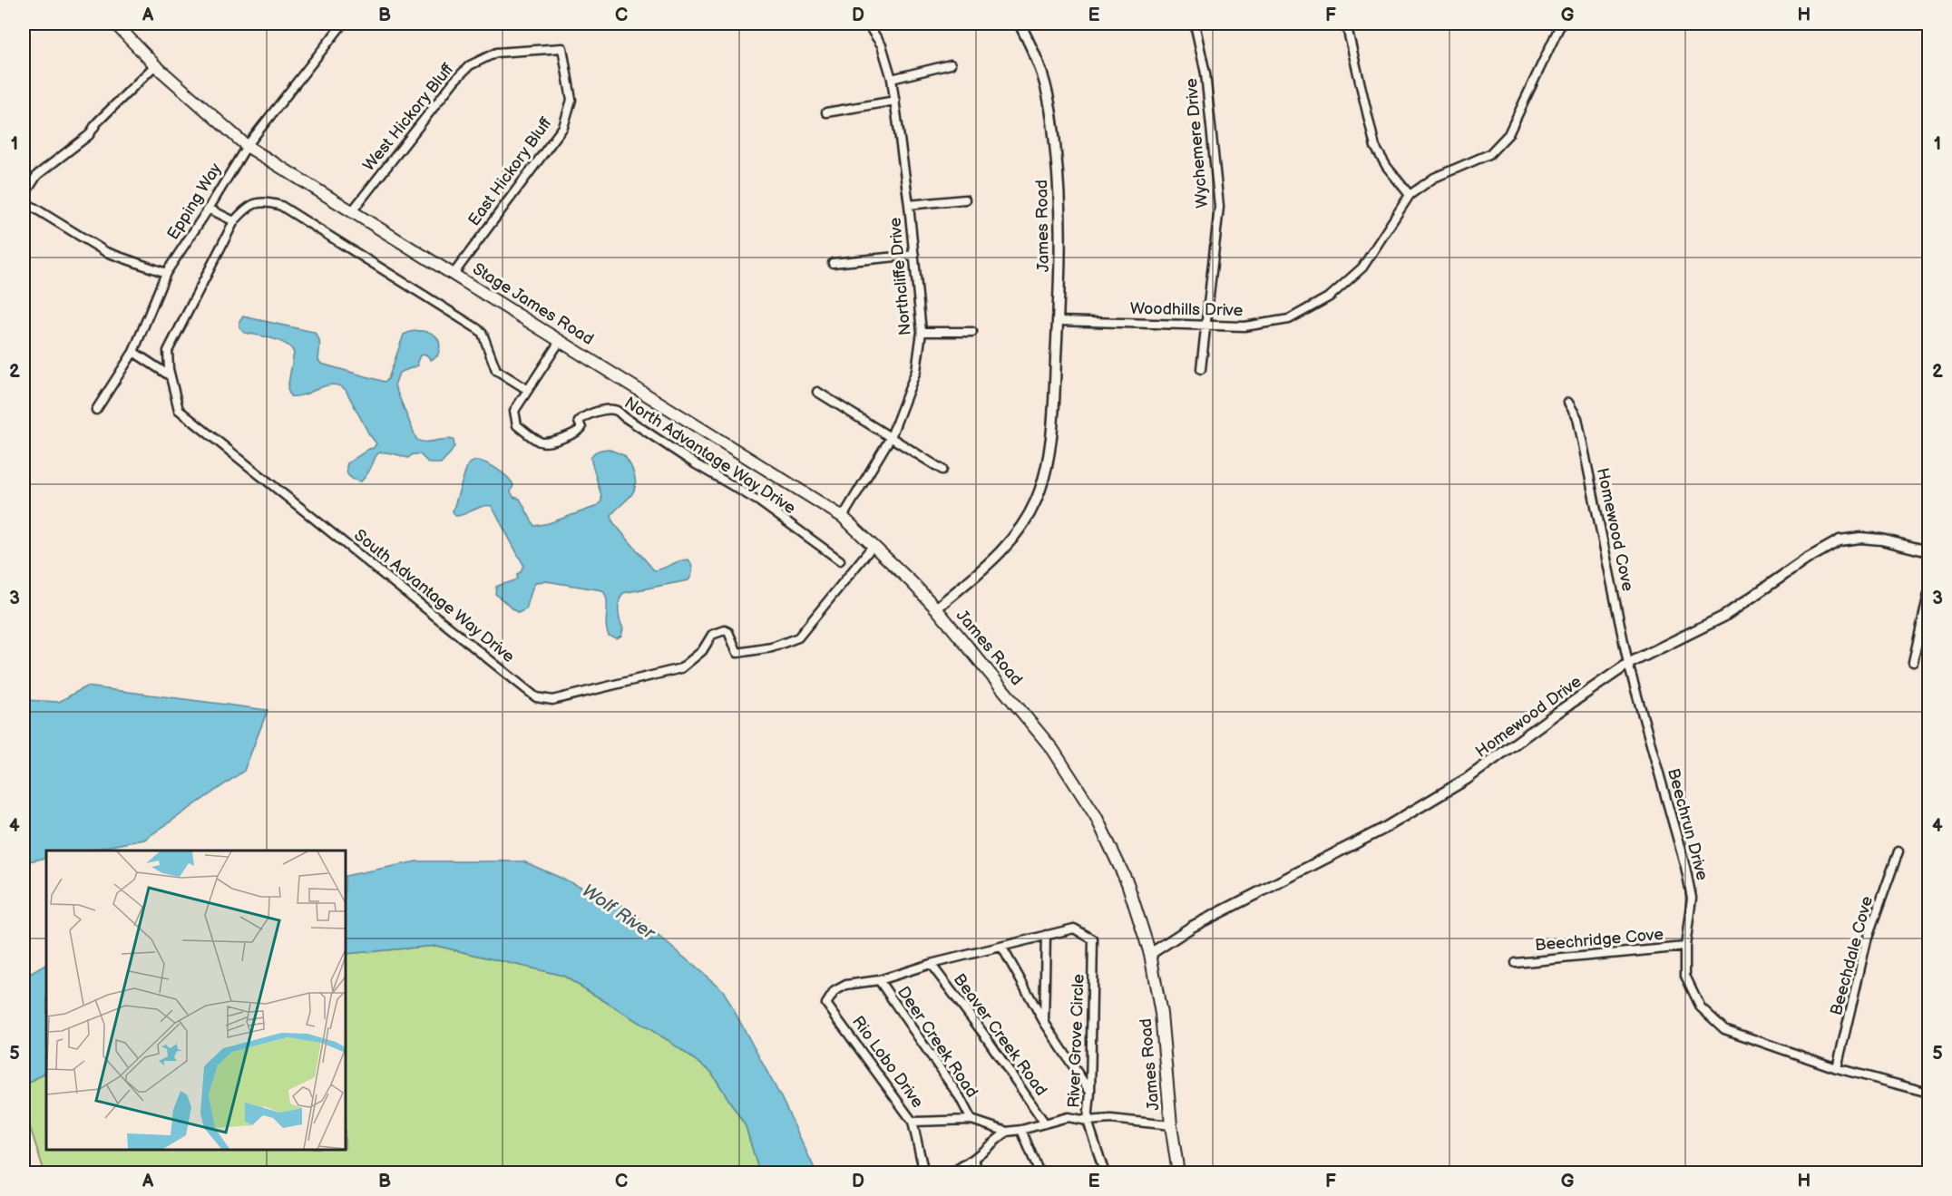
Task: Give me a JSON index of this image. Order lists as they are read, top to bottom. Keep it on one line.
{"streets":{"main road":["James Road","Stage James Road"],"street":["West Hickory Bluff","Wychemere Drive","East Hickory Bluff","Epping Way","Northcliffe Drive","Woodhills Drive","North Advantage Way Drive","Homewood Cove","South Advantage Way Drive","Homewood Drive","Beechrun Drive","Beechridge Cove","Beechdale Cove","Beaver Creek Road","River Grove Circle","Deer Creek Road","Rio Lobo Drive"]},"crossings":[["West Hickory Bluff","East Hickory Bluff"],["West Hickory Bluff","Stage James Road"],["Wychemere Drive","Woodhills Drive"],["East Hickory Bluff","Stage James Road"],["Epping Way","Stage James Road"],["James Road","Stage James Road"],["James Road","Woodhills Drive"],["James Road","Homewood Drive"],["Northcliffe Drive","Stage James Road"],["Stage James Road","North Advantage Way Drive"],["Stage James Road","South Advantage Way Drive"],["North Advantage Way Drive","South Advantage Way Drive"],["Homewood Cove","Homewood Drive"],["Homewood Cove","Beechrun Drive"],["Homewood Drive","Beechrun Drive"],["Beechrun Drive","Beechridge Cove"],["Beechrun Drive","Beechdale Cove"],["Deer Creek Road","Rio Lobo Drive"]],"water":["Wolf River"],"grid":{"columns":["A","B","C","D","E","F","G","H"],"rows":["1","2","3","4","5"]}}
